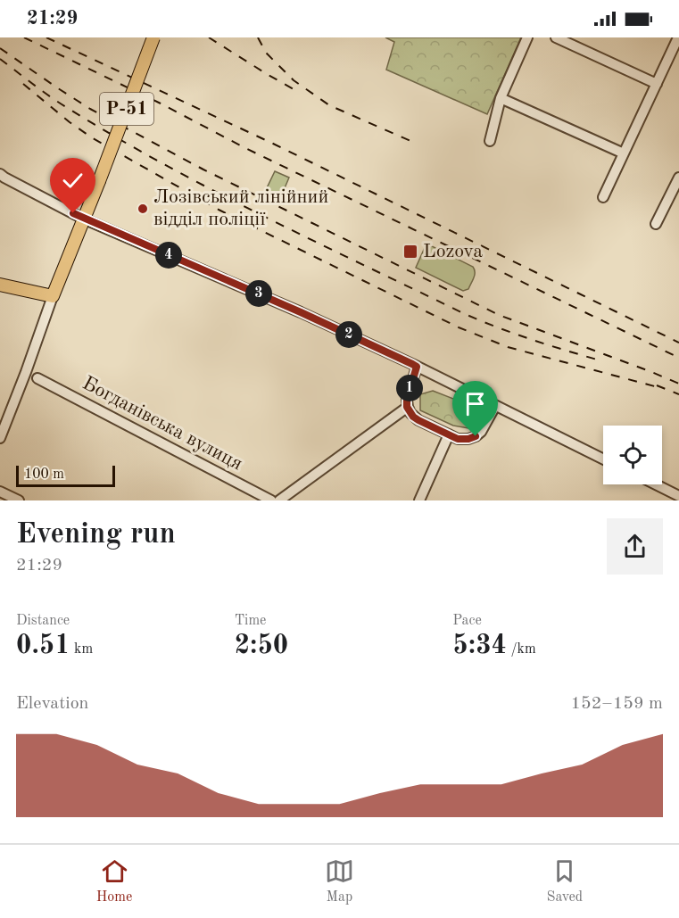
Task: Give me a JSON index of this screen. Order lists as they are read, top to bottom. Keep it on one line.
{"streets":{"main road":["Р-51"],"street":["Богданівська вулиця"]},"places":{"other":["Лозівський лінійний відділ поліції"],"transit":["Lozova"]},"scale_bar":"100 m","page":{"status":"21:29","pins":["4","3","2","1"],"scale":"100 m","heading":["Evening run","21:29"],"stats":[["Distance","0.51 km"],["Time","2:50"],["Pace","5:34 /km"]],"chart":["Elevation","152–159 m"],"tabs":["Home","Map","Saved"]}}
